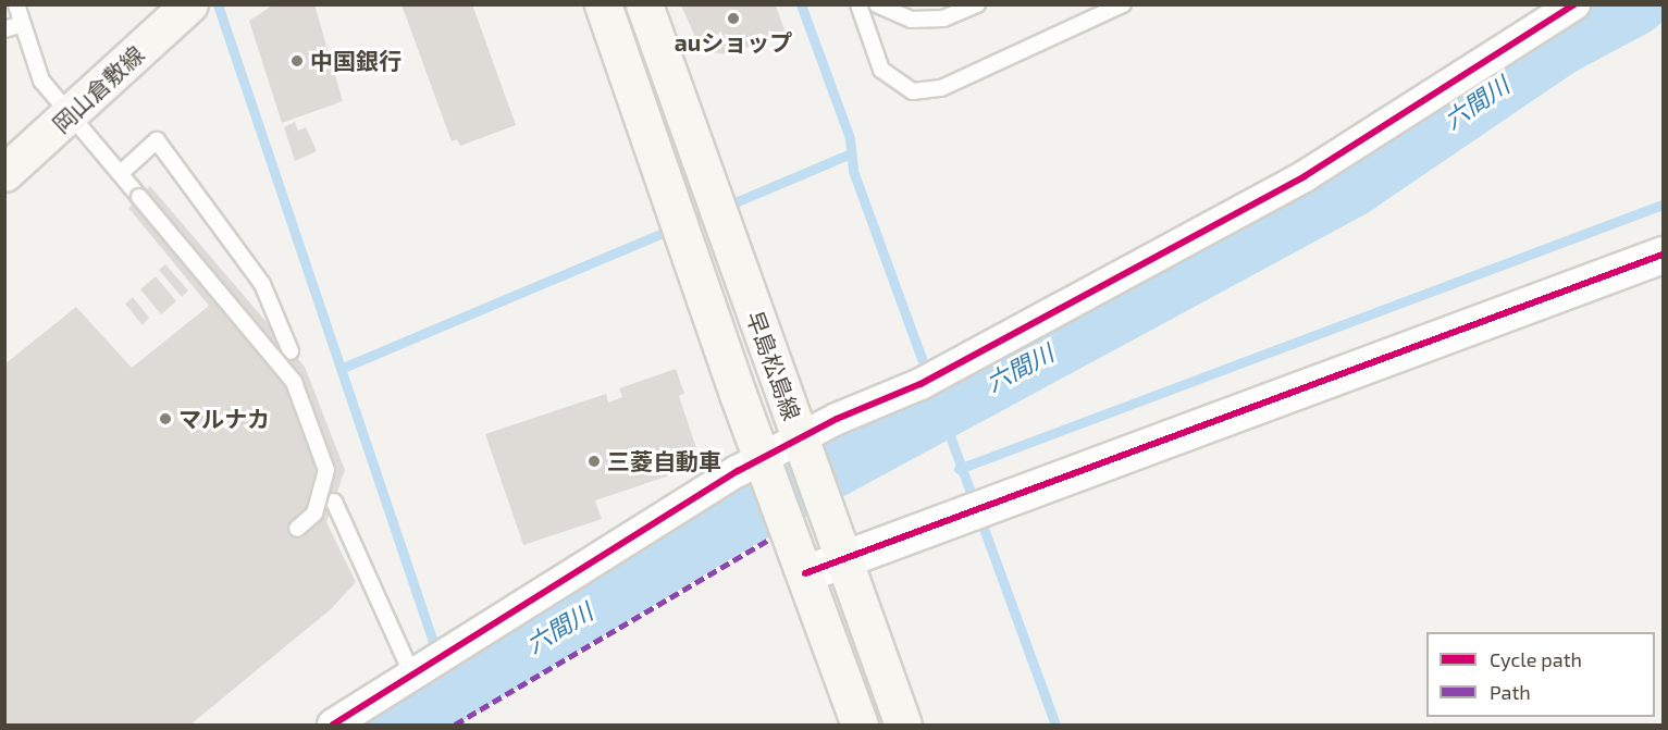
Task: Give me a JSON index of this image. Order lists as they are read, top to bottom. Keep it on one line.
{"streets":{"main road":["岡山倉敷線","早島松島線"]},"water":["六間川"],"places":["auショップ","中国銀行","マルナカ","三菱自動車"],"legend":["Cycle path","Path"]}
